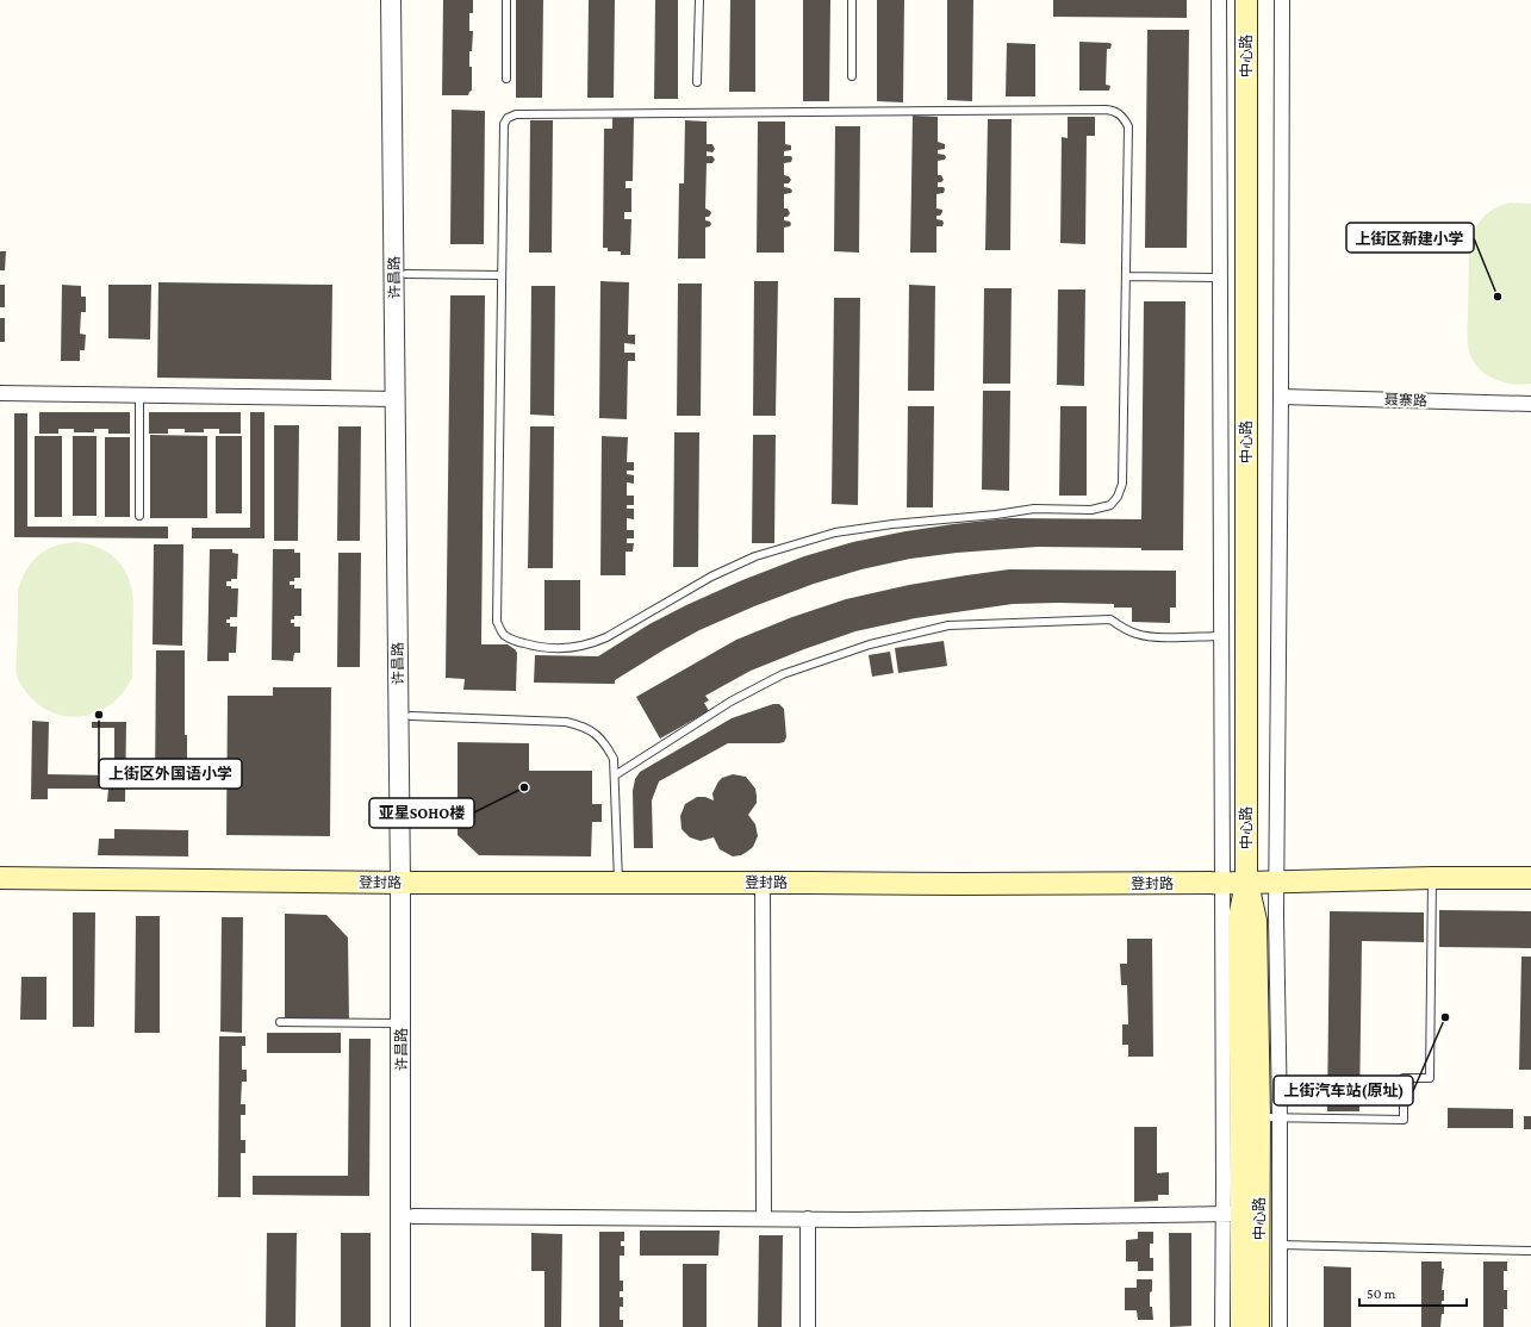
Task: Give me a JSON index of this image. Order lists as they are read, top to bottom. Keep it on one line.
{"streets":{"main road":["中心路","登封路"],"street":["许昌路","聂寨路"]},"crossings":[["中心路","登封路"],["许昌路","登封路"]],"places":["上街区新建小学","上街区外国语小学","亚星SOHO楼","上街汽车站(原址)"],"scale_bar":"50 m"}
